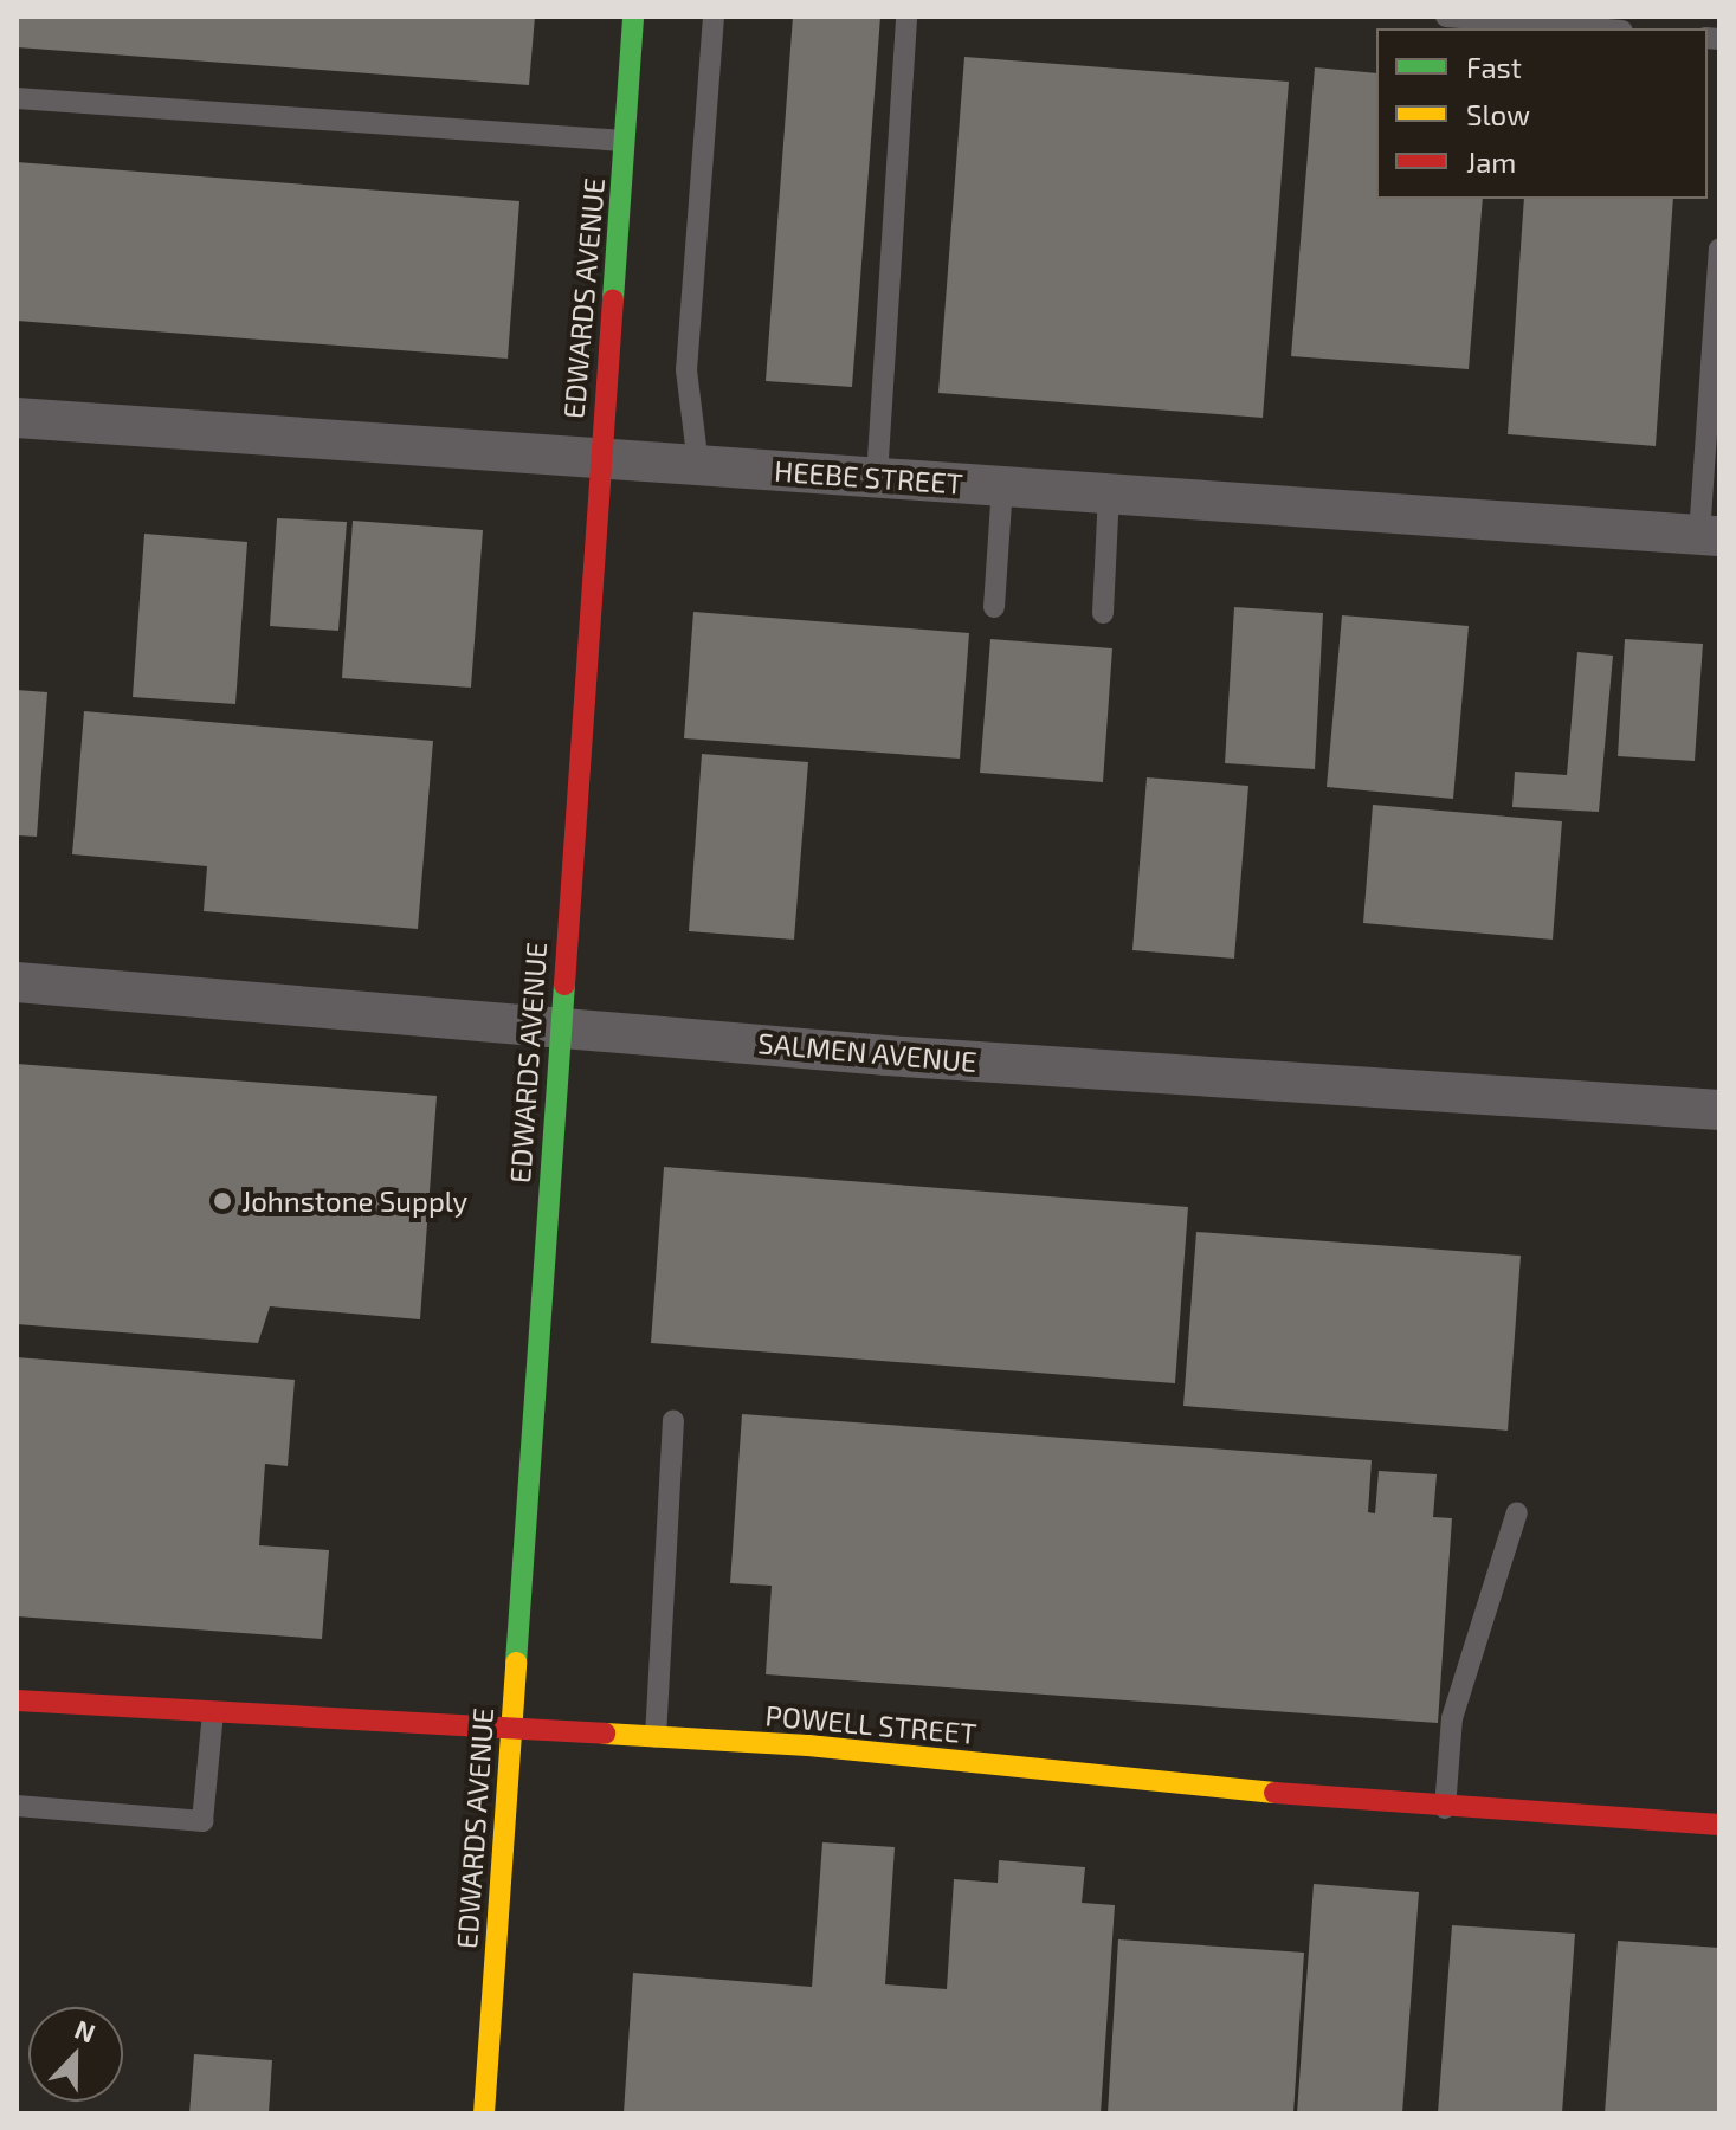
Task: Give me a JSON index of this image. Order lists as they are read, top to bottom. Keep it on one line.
{"streets":{"street":["EDWARDS AVENUE","HEEBE STREET","SALMEN AVENUE","POWELL STREET"]},"crossings":[["EDWARDS AVENUE","HEEBE STREET"],["EDWARDS AVENUE","SALMEN AVENUE"],["EDWARDS AVENUE","POWELL STREET"]],"places":["Johnstone Supply"],"legend":["Fast","Slow","Jam"],"north":"top"}
